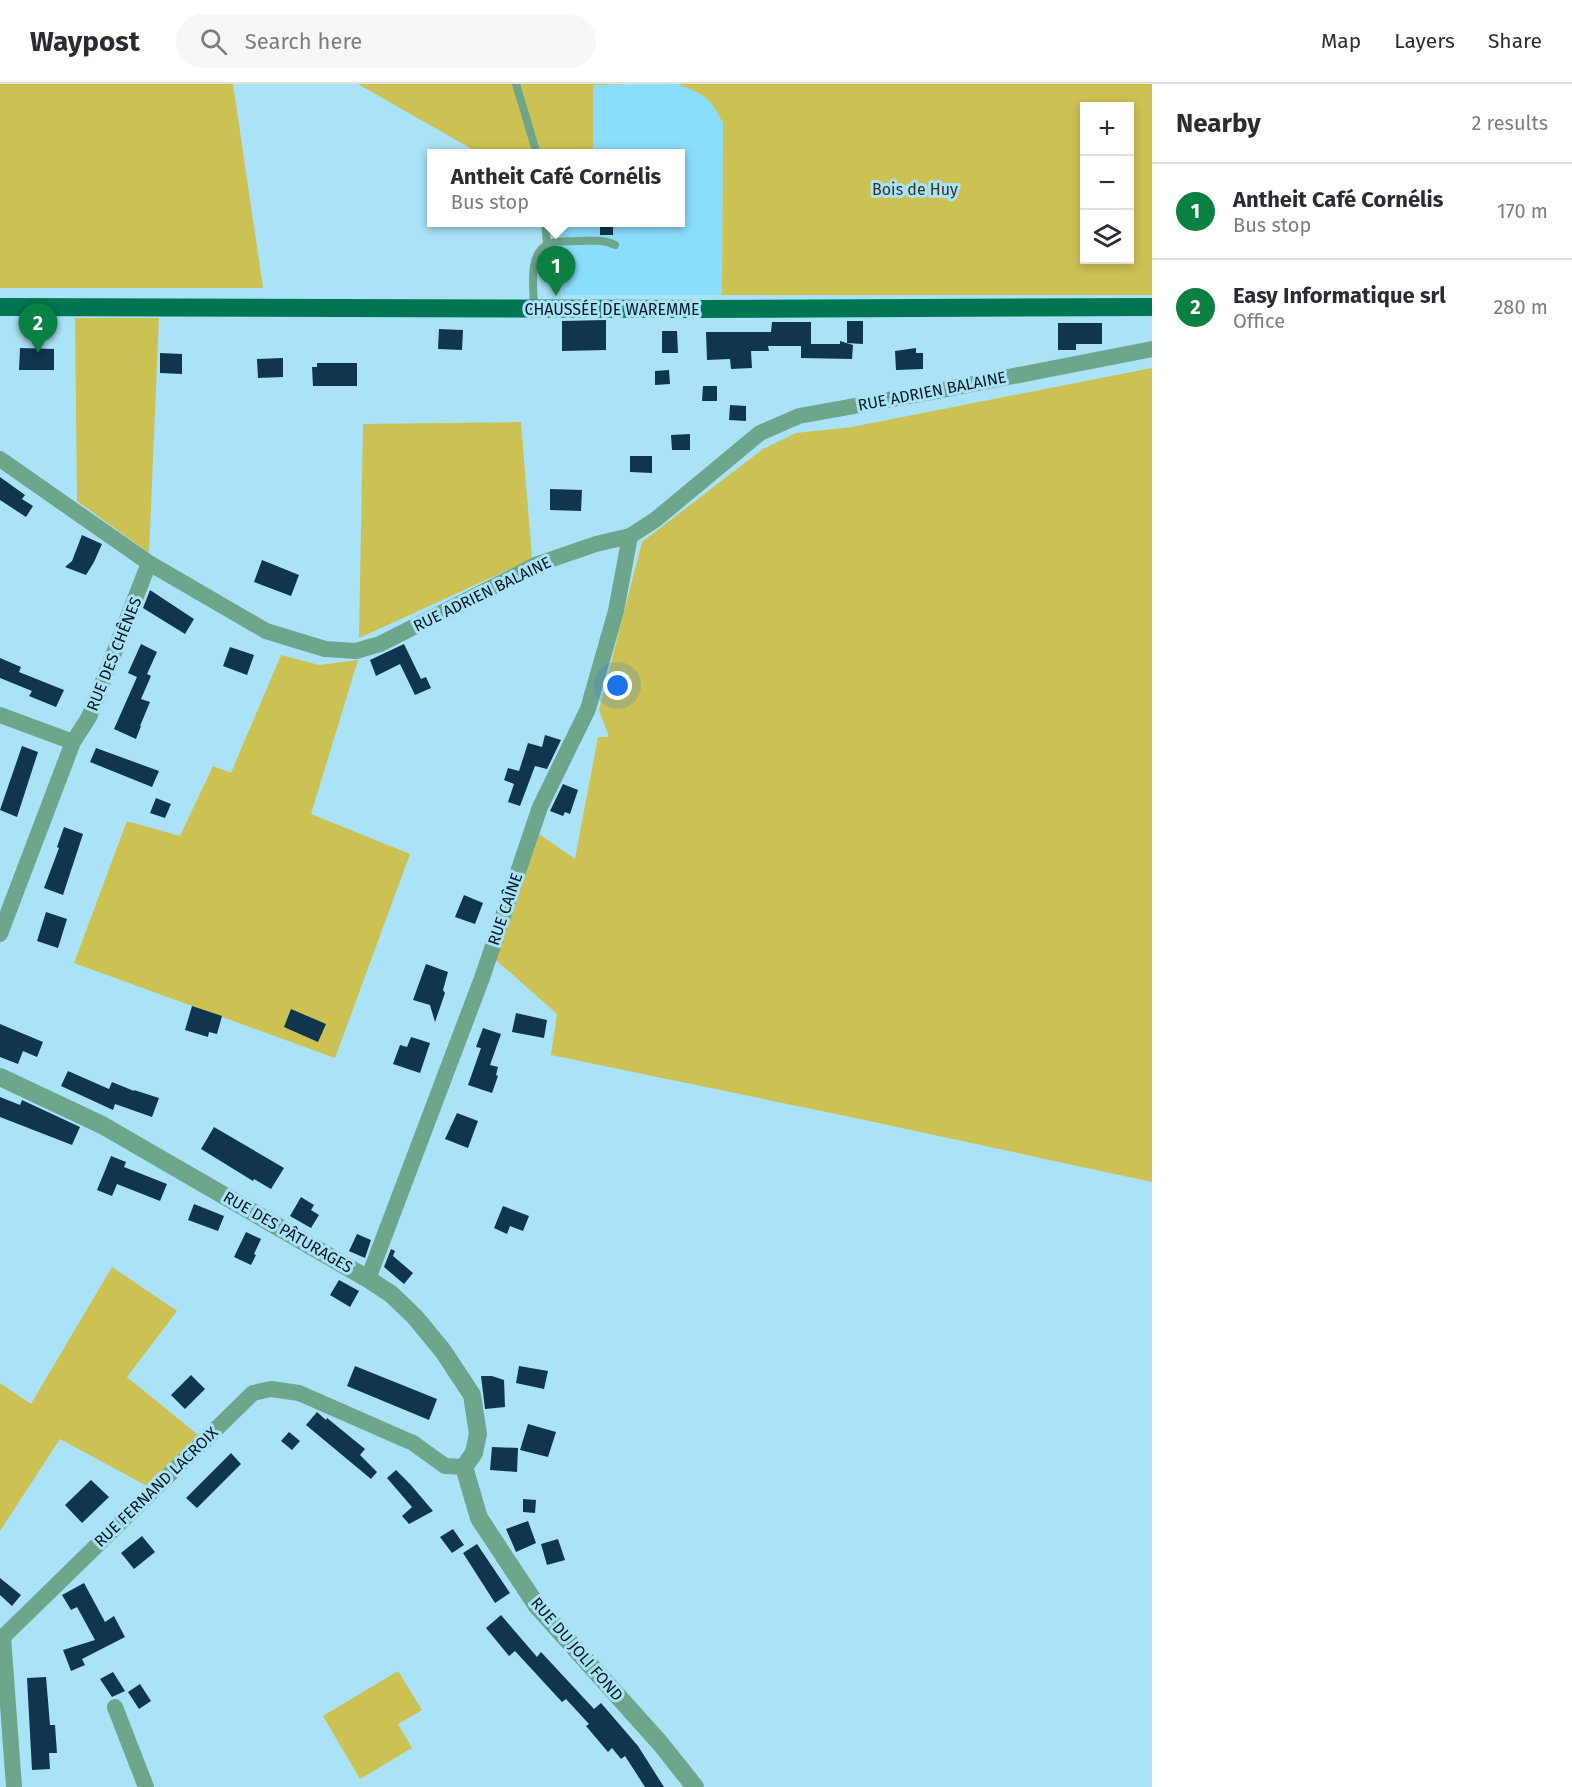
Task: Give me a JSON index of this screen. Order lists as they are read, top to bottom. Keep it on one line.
{"streets":{"main road":["CHAUSSÉE DE WAREMME"],"street":["RUE ADRIEN BALAINE","RUE DES CHÊNES","RUE CAÎNE","RUE DES PÂTURAGES","RUE FERNAND LACROIX","RUE DU JOLI FOND"]},"crossings":[["RUE ADRIEN BALAINE","RUE DES CHÊNES"],["RUE ADRIEN BALAINE","RUE CAÎNE"],["RUE CAÎNE","RUE DES PÂTURAGES"],["RUE DES PÂTURAGES","RUE FERNAND LACROIX"],["RUE DES PÂTURAGES","RUE DU JOLI FOND"],["RUE FERNAND LACROIX","RUE DU JOLI FOND"]],"parks":["Bois de Huy"],"page":{"header":"Waypost","search":"Search here","nav":["Map","Layers","Share"],"heading":["Nearby","2 results"],"map_buttons":["+","−"],"popup":["Antheit Café Cornélis","Bus stop"],"list":[{"mark":"1","name":"Antheit Café Cornélis","note":"Bus stop","value":"170 m"},{"mark":"2","name":"Easy Informatique srl","note":"Office","value":"280 m"}],"pins":["1","2"]}}
